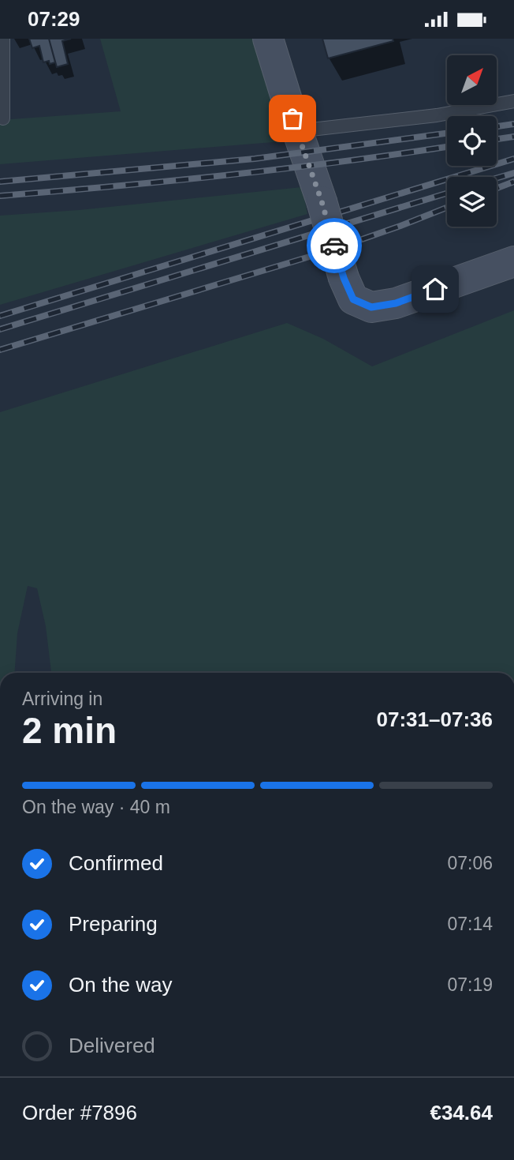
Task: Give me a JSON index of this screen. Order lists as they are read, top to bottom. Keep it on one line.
{"north":"top right","page":{"status":"07:29","heading":["2 min","Arriving in","07:31–07:36"],"panel":["Order #7896","€34.64"],"bar":"On the way · 40 m","list":[["Confirmed","07:06"],["Preparing","07:14"],["On the way","07:19"],"Delivered"]}}
